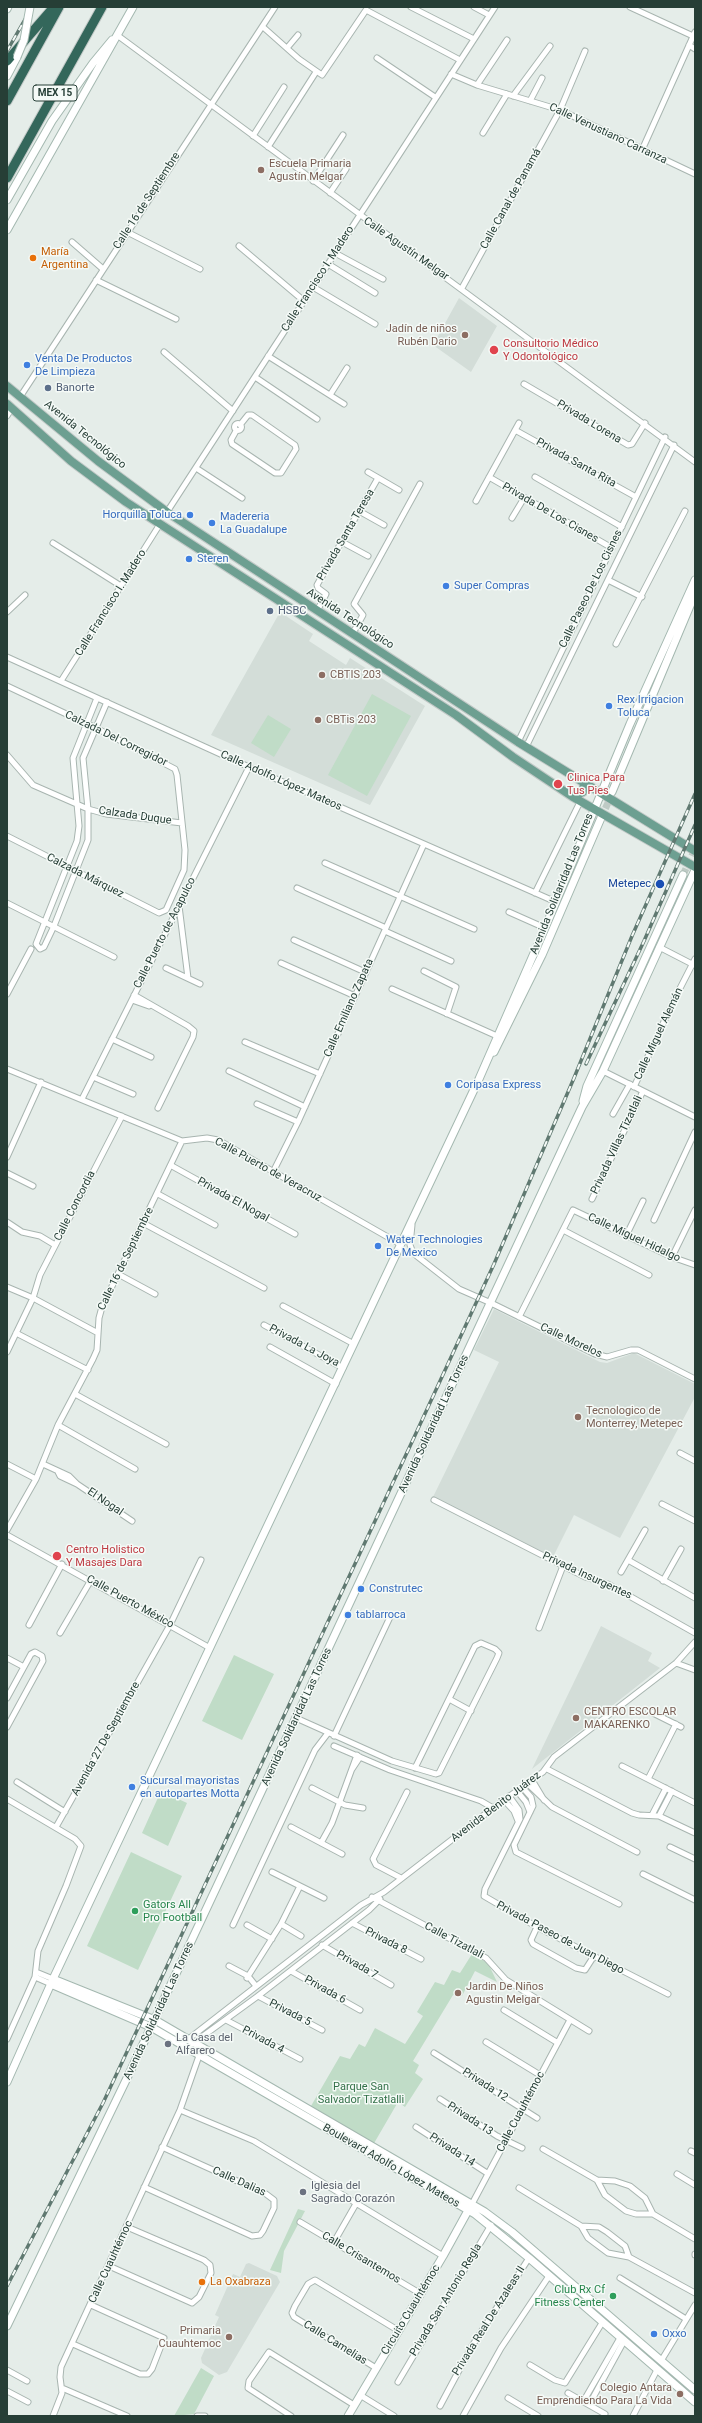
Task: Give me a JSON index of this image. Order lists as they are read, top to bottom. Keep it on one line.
{"streets":{"highway":["MEX 15"],"main road":["Avenida Tecnológico","Avenida Solidaridad Las Torres","Boulevard Adolfo López Mateos","Circuito Cuauhtémoc"],"street":["Calle Venustiano Carranza","Calle Canal de Panamá","Calle 16 de Septiembre","Calle Agustín Melgar","Calle Francisco I. Madero","Privada Lorena","Privada Santa Rita","Privada De Los Cisnes","Privada Santa Teresa","Calle Paseo De Los Cisnes","Calzada Del Corregidor","Calle Adolfo López Mateos","Calzada Duque","Calzada Márquez","Calle Puerto de Acapulco","Calle Emiliano Zapata","Calle Miguel Alemán","Privada Villas Tizatlali","Calle Puerto de Veracruz","Privada El Nogal","Calle Concordia","Calle Miguel Hidalgo","Calle Morelos","Privada La Joya","El Nogal","Privada Insurgentes","Calle Puerto México","Avenida 27 De Septiembre","Avenida Benito Juárez","Privada Paseo de Juan Diego","Privada 8","Calle Tizatlali","Privada 7","Privada 6","Privada 5","Privada 4","Privada 12","Calle Cuauhtémoc","Privada 13","Privada 14","Calle Dalias","Calle Crisantemos","Privada San Antonio Regla","Privada Real De Azaleas II","Calle Camelias"]},"crossings":[["Calle Venustiano Carranza","Calle Canal de Panamá"],["Calle Venustiano Carranza","Calle Francisco I. Madero"],["Calle Canal de Panamá","Calle Agustín Melgar"],["Calle 16 de Septiembre","Calle Agustín Melgar"],["Calle 16 de Septiembre","Avenida Tecnológico"],["Calle 16 de Septiembre","Calle Puerto de Veracruz"],["Calle 16 de Septiembre","Privada El Nogal"],["Calle 16 de Septiembre","El Nogal"],["Calle Agustín Melgar","Calle Francisco I. Madero"],["Calle Agustín Melgar","Privada Lorena"],["Calle Agustín Melgar","Calle Paseo De Los Cisnes"],["Calle Francisco I. Madero","Avenida Tecnológico"],["Calle Francisco I. Madero","Calle Adolfo López Mateos"],["Avenida Tecnológico","Privada Santa Teresa"],["Avenida Tecnológico","Calle Paseo De Los Cisnes"],["Avenida Tecnológico","Avenida Solidaridad Las Torres"],["Privada Santa Rita","Calle Paseo De Los Cisnes"],["Privada De Los Cisnes","Calle Paseo De Los Cisnes"],["Calzada Del Corregidor","Calzada Duque"],["Calzada Del Corregidor","Calzada Márquez"],["Calle Adolfo López Mateos","Avenida Solidaridad Las Torres"],["Calle Adolfo López Mateos","Calle Puerto de Acapulco"],["Calle Adolfo López Mateos","Calle Emiliano Zapata"],["Avenida Solidaridad Las Torres","Calle Puerto de Veracruz"],["Avenida Solidaridad Las Torres","Calle Morelos"],["Avenida Solidaridad Las Torres","Privada La Joya"],["Avenida Solidaridad Las Torres","Calle Puerto México"],["Avenida Solidaridad Las Torres","Boulevard Adolfo López Mateos"],["Calle Puerto de Acapulco","Calle Puerto de Veracruz"],["Calle Emiliano Zapata","Calle Puerto de Veracruz"],["Calle Puerto de Veracruz","Calle Concordia"],["Calle Puerto México","Avenida 27 De Septiembre"],["Avenida Benito Juárez","Privada 8"],["Avenida Benito Juárez","Calle Tizatlali"],["Avenida Benito Juárez","Privada 7"],["Avenida Benito Juárez","Privada 6"],["Avenida Benito Juárez","Privada 5"],["Avenida Benito Juárez","Privada 4"],["Avenida Benito Juárez","Boulevard Adolfo López Mateos"],["Calle Tizatlali","Calle Cuauhtémoc"],["Privada 12","Calle Cuauhtémoc"],["Calle Cuauhtémoc","Privada 13"],["Calle Cuauhtémoc","Privada 14"],["Calle Cuauhtémoc","Boulevard Adolfo López Mateos"],["Calle Cuauhtémoc","Calle Dalias"],["Calle Cuauhtémoc","Circuito Cuauhtémoc"],["Boulevard Adolfo López Mateos","Privada San Antonio Regla"],["Boulevard Adolfo López Mateos","Circuito Cuauhtémoc"],["Boulevard Adolfo López Mateos","Privada Real De Azaleas II"],["Calle Crisantemos","Circuito Cuauhtémoc"],["Circuito Cuauhtémoc","Calle Camelias"]],"parks":["Parque San Salvador Tizatlalli"],"places":["Escuela Primaria Agustín Melgar","María Argentina","Jadín de niños Rubén Dario","Consultorio Médico Y Odontológico","Venta De Productos De Limpieza","Banorte","Horquilla Toluca","Madereria La Guadalupe","Steren","Super Compras","HSBC","CBTIS 203","Rex Irrigacion Toluca","CBTis 203","Clinica Para Tus Pies","Metepec","Coripasa Express","Water Technologies De Mexico","Tecnologico de Monterrey, Metepec","Centro Holistico Y Masajes Dara","Construtec","tablarroca","CENTRO ESCOLAR MAKARENKO","Sucursal mayoristas en autopartes Motta","Gators All Pro Football","Jardin De Niños Agustin Melgar","La Casa del Alfarero","Iglesia del Sagrado Corazón","La Oxabraza","Club Rx Cf Fitness Center","Oxxo","Primaria Cuauhtemoc","Colegio Antara Emprendiendo Para La Vida"]}
